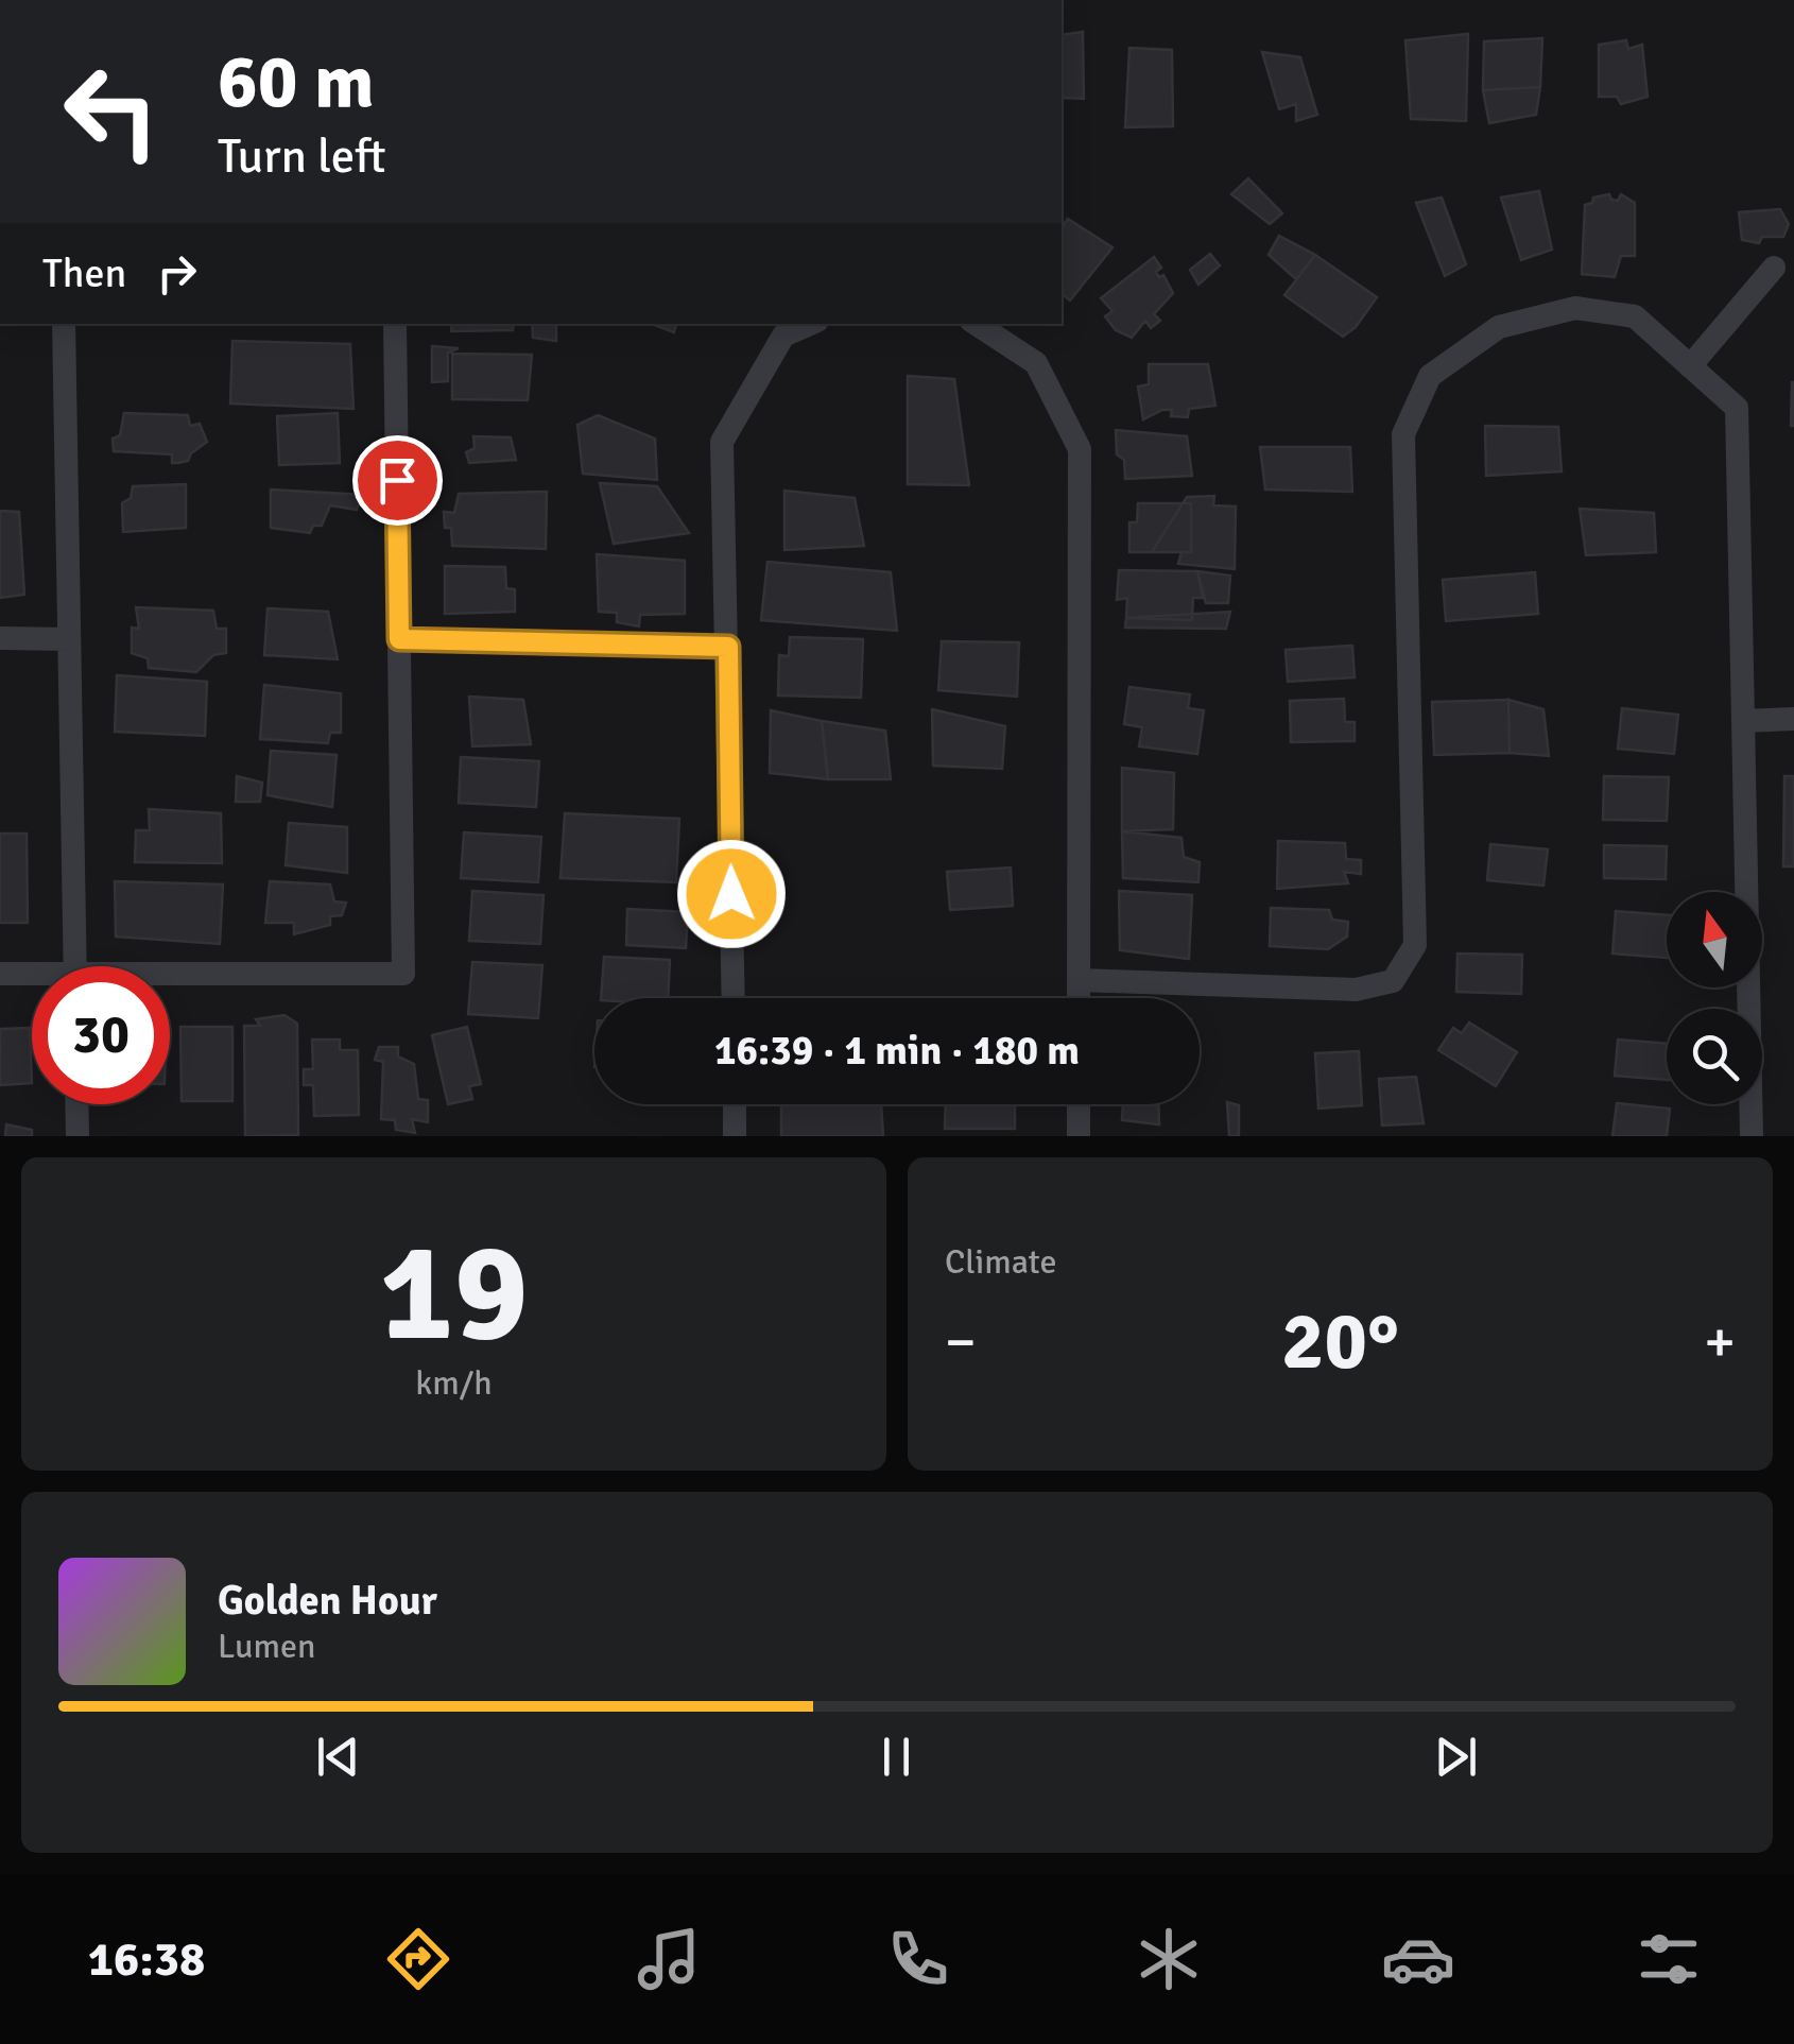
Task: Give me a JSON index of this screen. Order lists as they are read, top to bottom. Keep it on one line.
{"north":"top","page":{"turn":["60 m","Turn left"],"then":"Then","limit":"30","trip":"16:39 · 1 min · 180 m","tile":[["19","km/h"],"Climate"],"heat":["−","20°","+"],"song":["Golden Hour","Lumen"],"tabs":"16:38"}}
